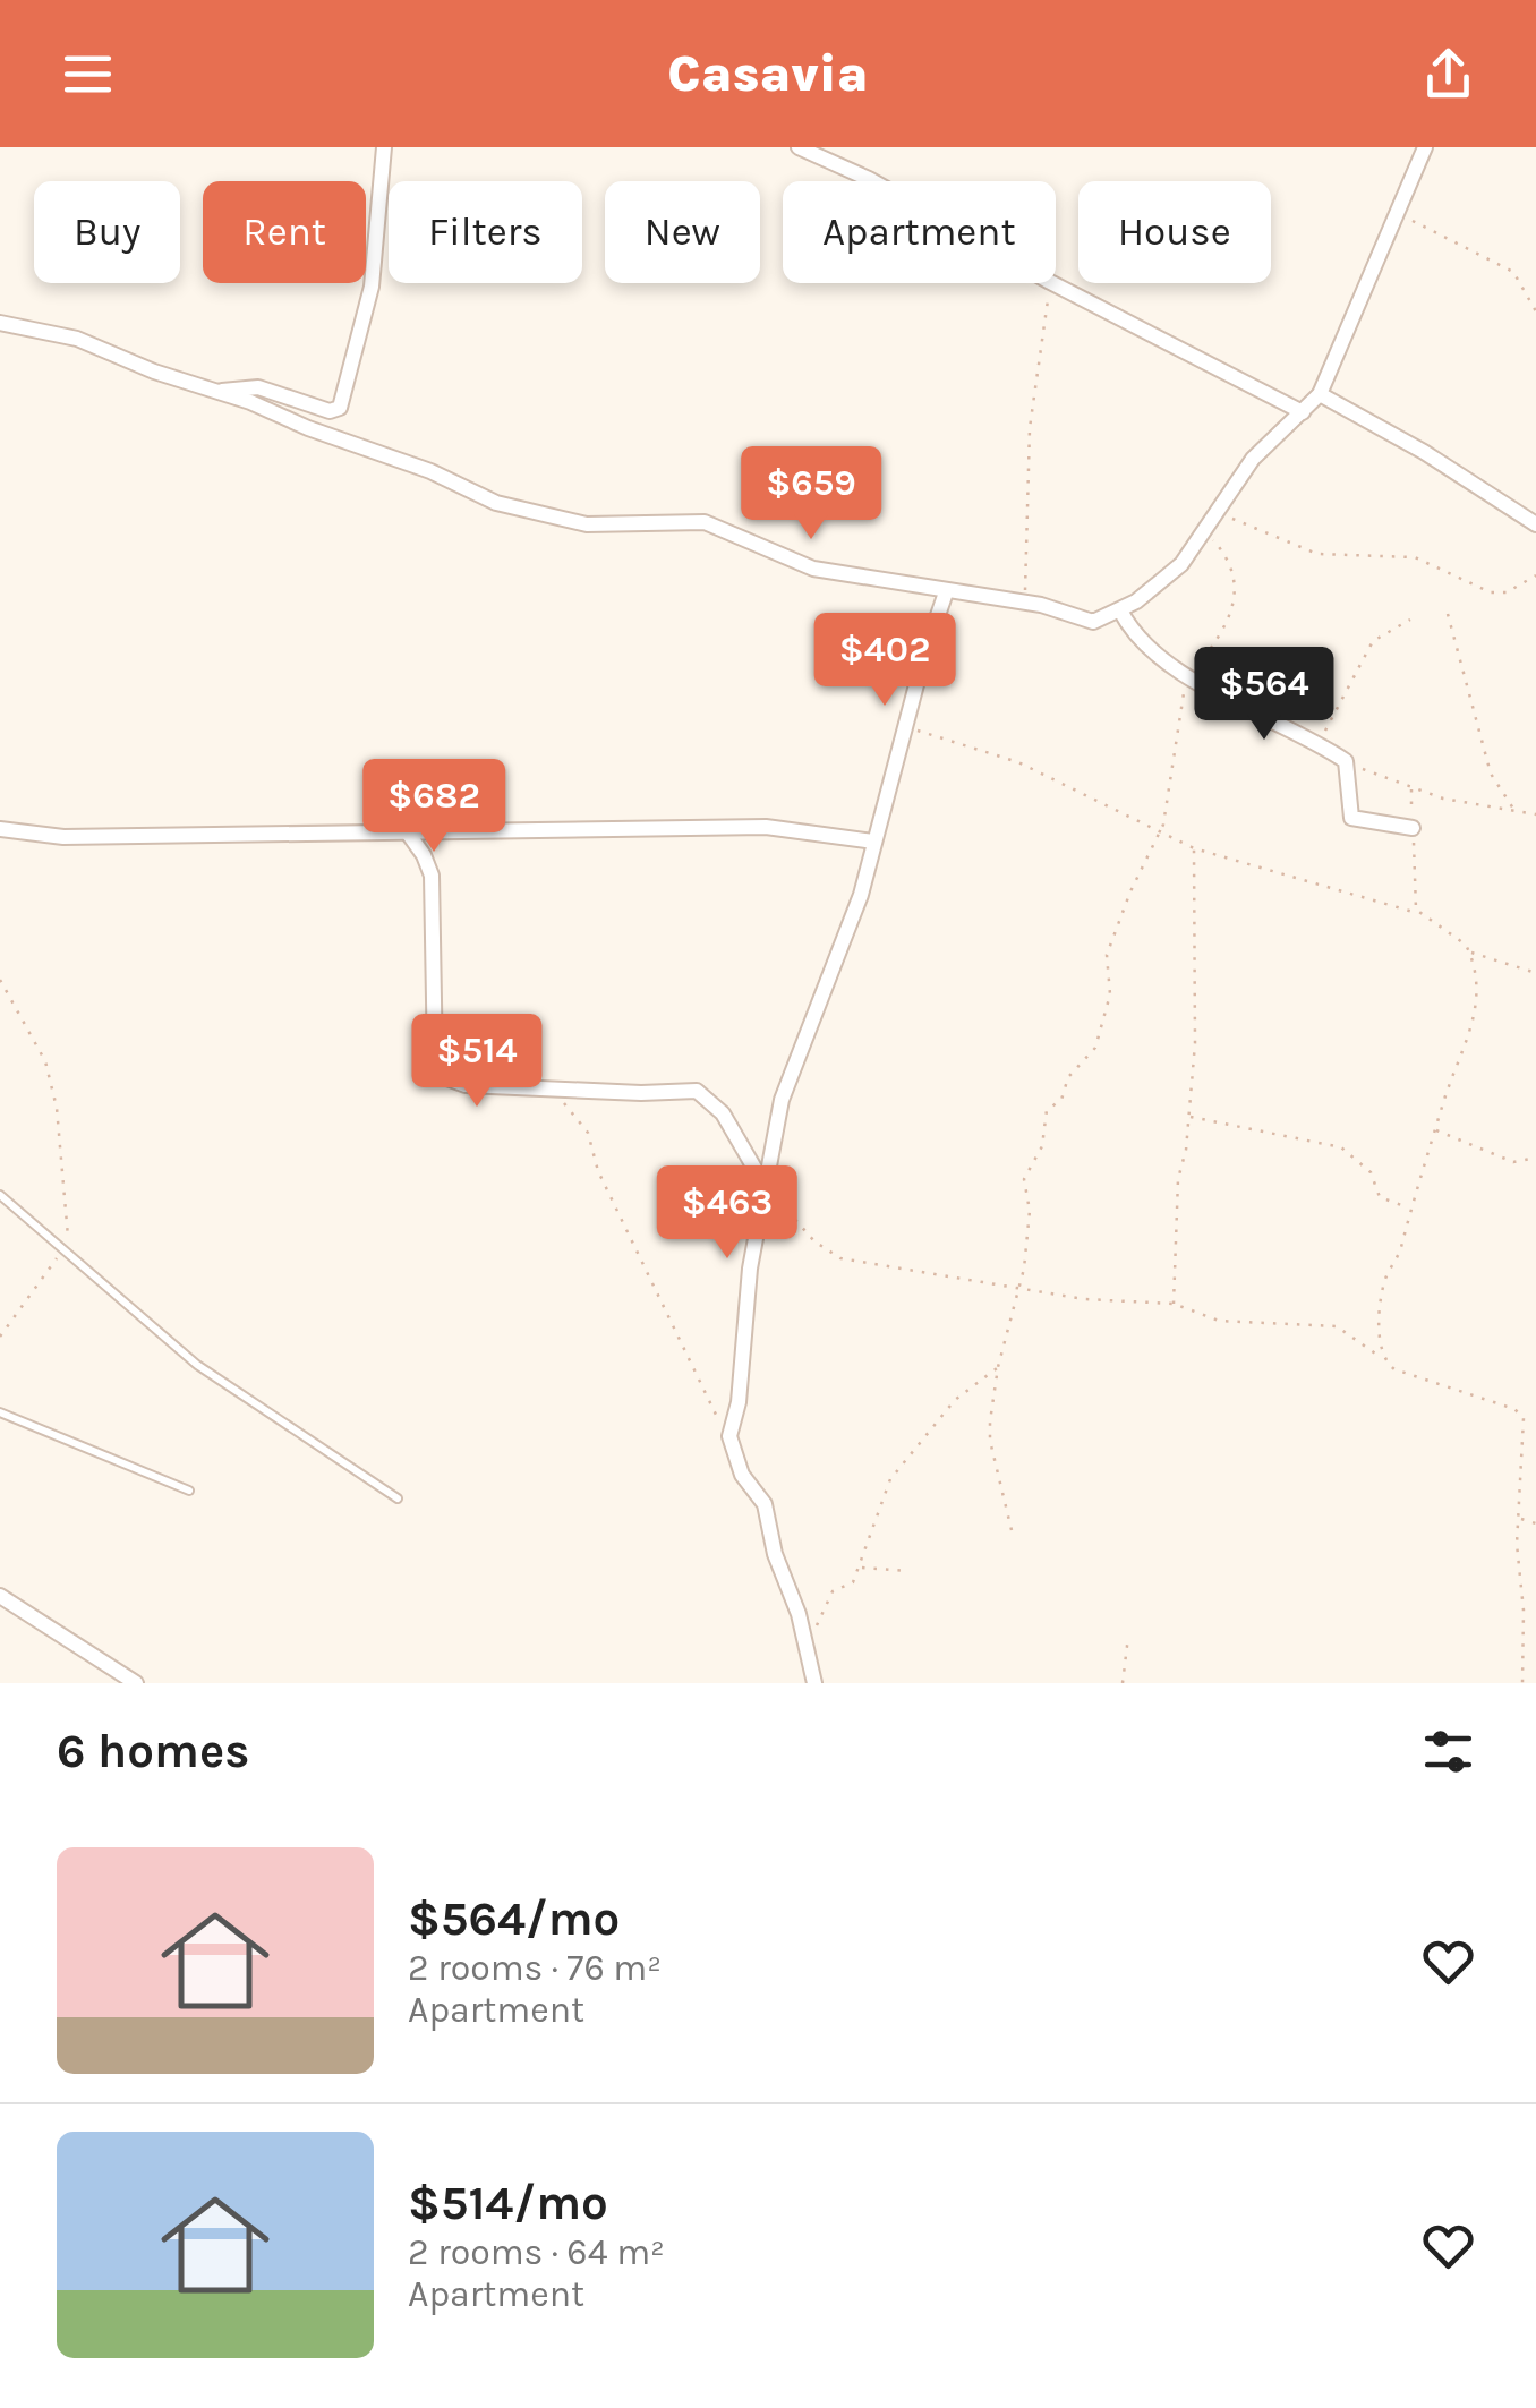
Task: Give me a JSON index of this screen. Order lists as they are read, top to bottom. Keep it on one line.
{"page":{"header":"Casavia","chip":["Buy","Rent","Filters","New","Apartment","House"],"price":["$659","$402","$564","$682","$514","$463"],"heading":"6 homes","list":[{"name":"$564/mo","note":"2 rooms · 76 m² · Apartment"},{"name":"$514/mo","note":"2 rooms · 64 m² · Apartment"}]}}
